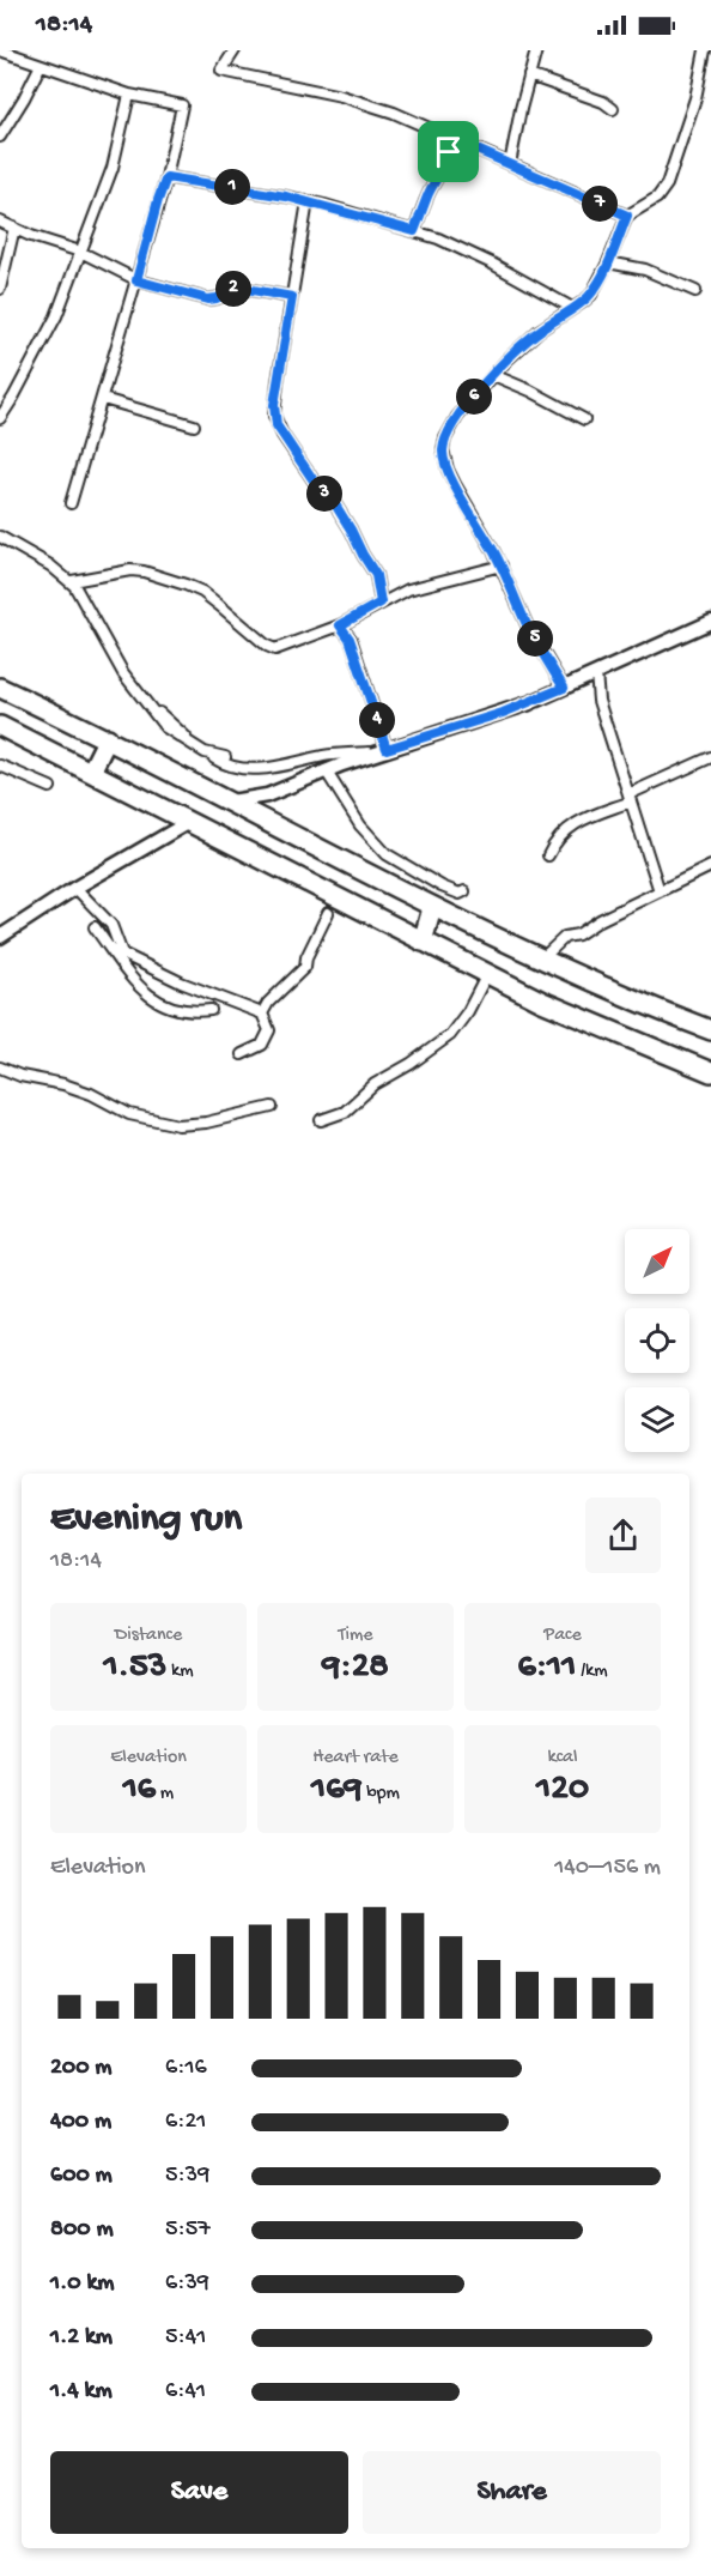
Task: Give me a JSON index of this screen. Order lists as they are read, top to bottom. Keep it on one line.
{"north":"top right","page":{"status":"18:14","pins":["1","7","2","6","3","5","4"],"heading":["Evening run","18:14"],"stats":[["Distance","1.53 km"],["Time","9:28"],["Pace","6:11 /km"],["Elevation","16 m"],["Heart rate","169 bpm"],["kcal","120"]],"chart":["Elevation","140–156 m"],"list":[{"name":"200 m","note":"6:16"},{"name":"400 m","note":"6:21"},{"name":"600 m","note":"5:39"},{"name":"800 m","note":"5:57"},{"name":"1.0 km","note":"6:39"},{"name":"1.2 km","note":"5:41"},{"name":"1.4 km","note":"6:41"}],"buttons":["Save","Share"]}}
